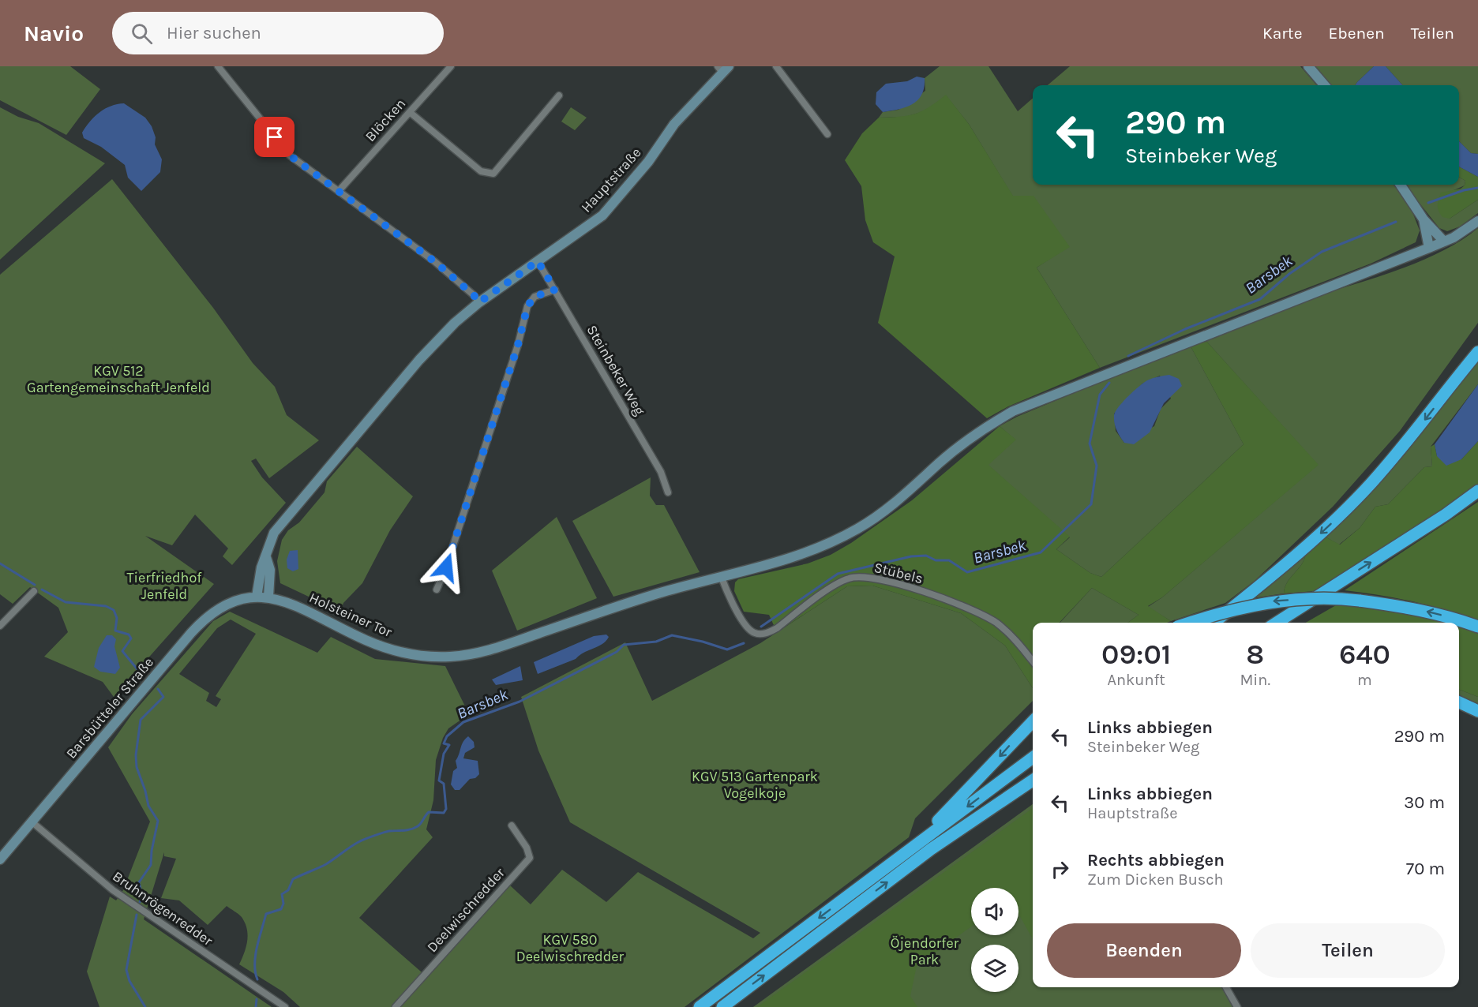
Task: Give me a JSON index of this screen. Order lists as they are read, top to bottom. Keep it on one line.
{"streets":{"main road":["Hauptstraße","Holsteiner Tor","Barsbütteler Straße"],"street":["Blöcken","Steinbeker Weg","Stübels","Bruhnrögenredder","Deelwischredder"]},"crossings":[["Hauptstraße","Steinbeker Weg"],["Stübels","Holsteiner Tor"],["Holsteiner Tor","Barsbütteler Straße"],["Barsbütteler Straße","Bruhnrögenredder"]],"water":["Barsbek"],"parks":["KGV 512 Gartengemeinschaft Jenfeld","Tierfriedhof Jenfeld","KGV 513 Gartenpark Vogelkoje","KGV 580 Deelwischredder","Öjendorfer Park"],"page":{"header":"Navio","search":"Hier suchen","nav":["Karte","Ebenen","Teilen"],"turn":["290 m","Steinbeker Weg"],"eta":["09:01","Ankunft","8","Min.","640","m"],"list":[{"name":"Links abbiegen","note":"Steinbeker Weg","value":"290 m"},{"name":"Links abbiegen","note":"Hauptstraße","value":"30 m"},{"name":"Rechts abbiegen","note":"Zum Dicken Busch","value":"70 m"}],"buttons":["Beenden","Teilen"]}}
